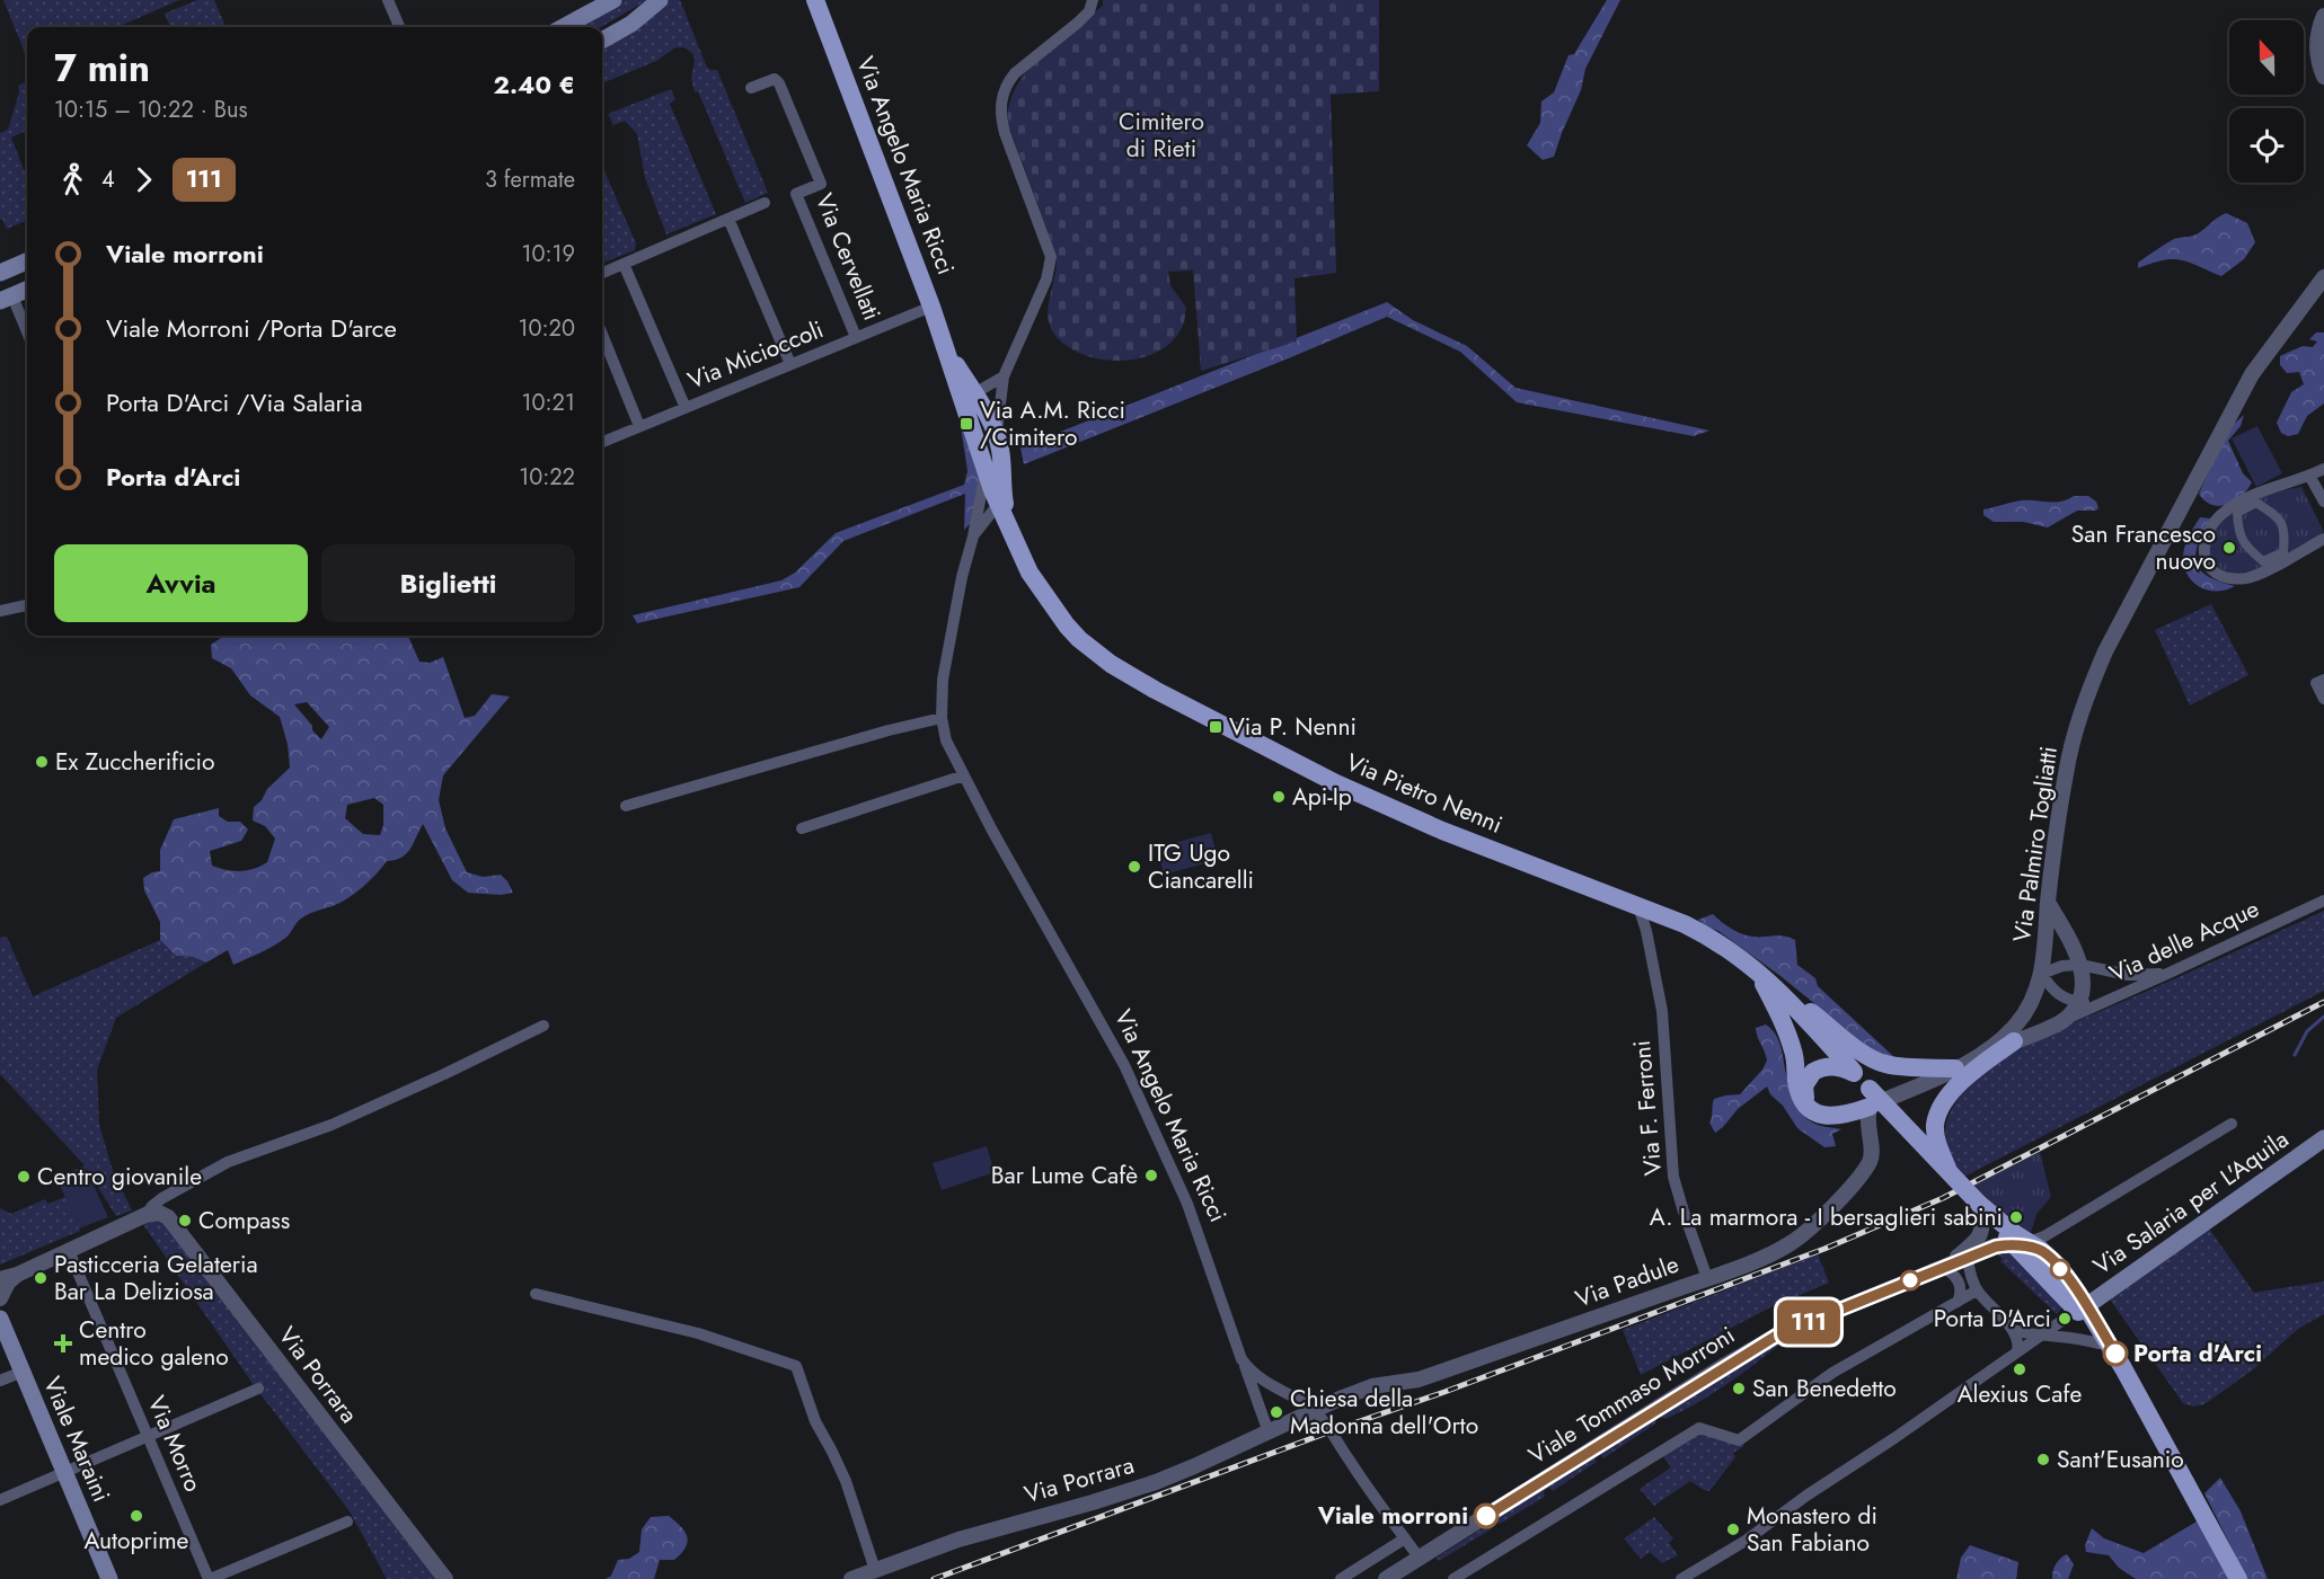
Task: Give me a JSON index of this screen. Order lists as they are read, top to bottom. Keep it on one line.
{"streets":{"main road":["Via Angelo Maria Ricci","Via Pietro Nenni","Via Salaria per L'Aquila","Viale Maraini"],"street":["Via Cervellati","Via Micioccoli","Via Palmiro Togliatti","Via delle Acque","Via F. Ferroni","Via Padule","Via Porrara","Viale Tommaso Morroni","Via Morro"]},"crossings":[["Via Angelo Maria Ricci","Via Micioccoli"],["Via Angelo Maria Ricci","Via Pietro Nenni"],["Via Angelo Maria Ricci","Via Padule"],["Via Angelo Maria Ricci","Via Porrara"],["Via Angelo Maria Ricci","Viale Tommaso Morroni"],["Via Cervellati","Via Micioccoli"],["Via Pietro Nenni","Via Palmiro Togliatti"],["Via Pietro Nenni","Via F. Ferroni"],["Via Pietro Nenni","Via Padule"],["Via Palmiro Togliatti","Via Padule"],["Via F. Ferroni","Via Padule"],["Via Padule","Via Porrara"]],"parks":["Cimitero di Rieti"],"places":{"transit":["Via A.M. Ricci /Cimitero","Via P. Nenni"],"other":["San Francesco nuovo","Ex Zuccherificio","Api-Ip","ITG Ugo Ciancarelli","Bar Lume Cafè","Centro giovanile","A. La marmora - I bersaglieri sabini","Compass","Pasticceria Gelateria Bar La Deliziosa","Porta D'Arci","Porta d'Arci","Alexius Cafe","San Benedetto","Chiesa della Madonna dell'Orto","Sant'Eusanio","Autoprime","Viale morroni","Monastero di San Fabiano"],"health":["Centro medico galeno"]},"lines":["bus line 111"],"north":"top","page":{"on_map":"111","heading":["7 min","10:15 – 10:22 · Bus","2.40 €"],"legs":["4","111","3 fermate"],"list":[{"name":"Viale morroni","value":"10:19"},{"name":"Viale Morroni /Porta D'arce","value":"10:20"},{"name":"Porta D'Arci /Via Salaria","value":"10:21"},{"name":"Porta d'Arci","value":"10:22"}],"buttons":["Avvia","Biglietti"]}}
